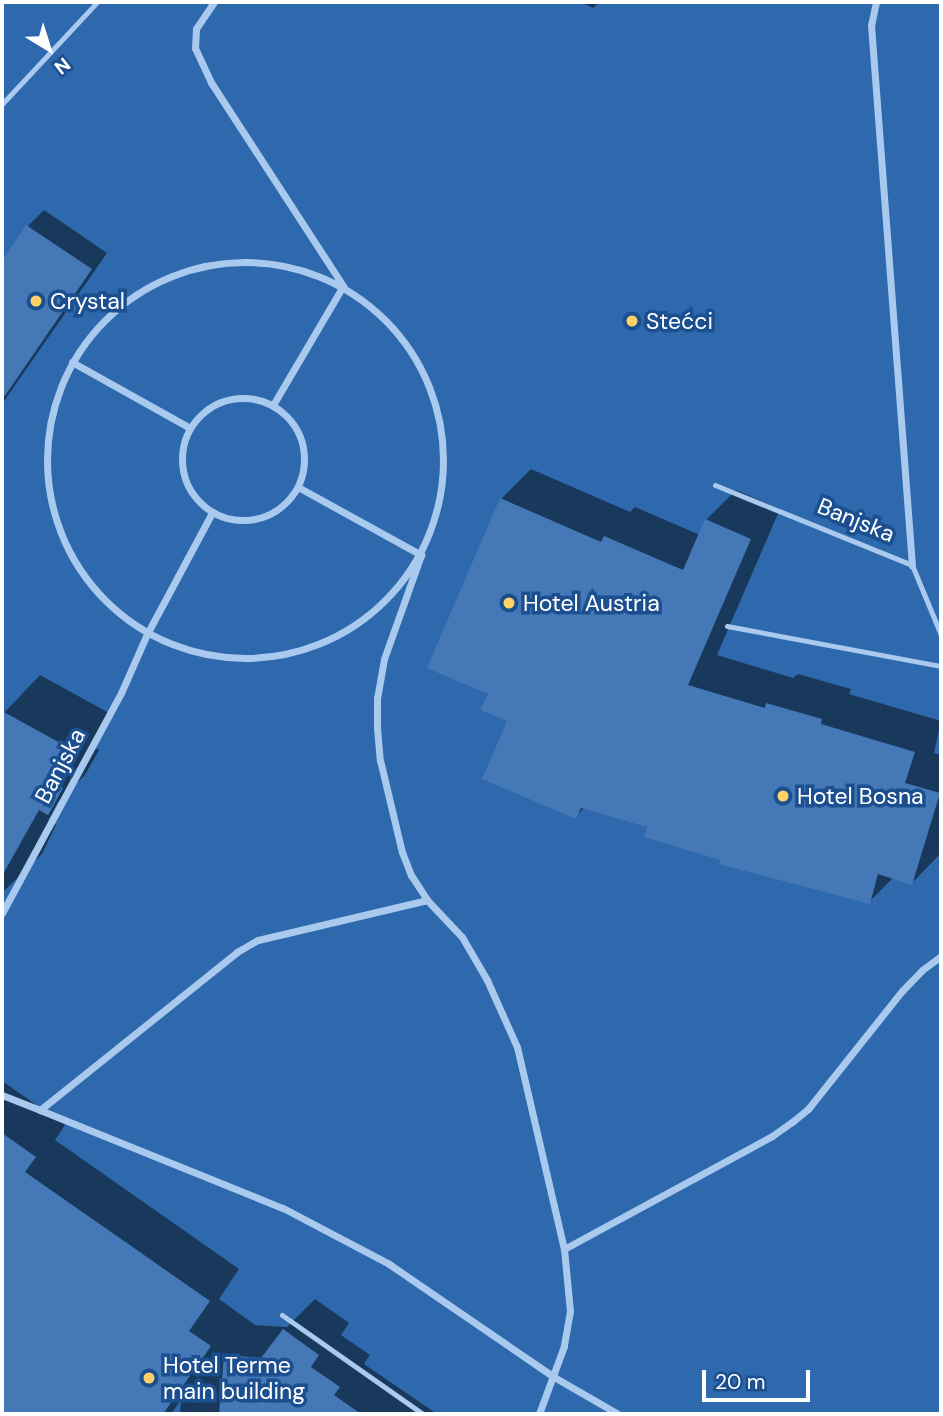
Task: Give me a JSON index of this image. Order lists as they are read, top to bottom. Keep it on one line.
{"streets":{"street":["Banjska"]},"places":["Crystal","Stećci","Hotel Austria","Hotel Bosna","Hotel Terme main building"],"scale_bar":"20 m","north":"bottom right"}
